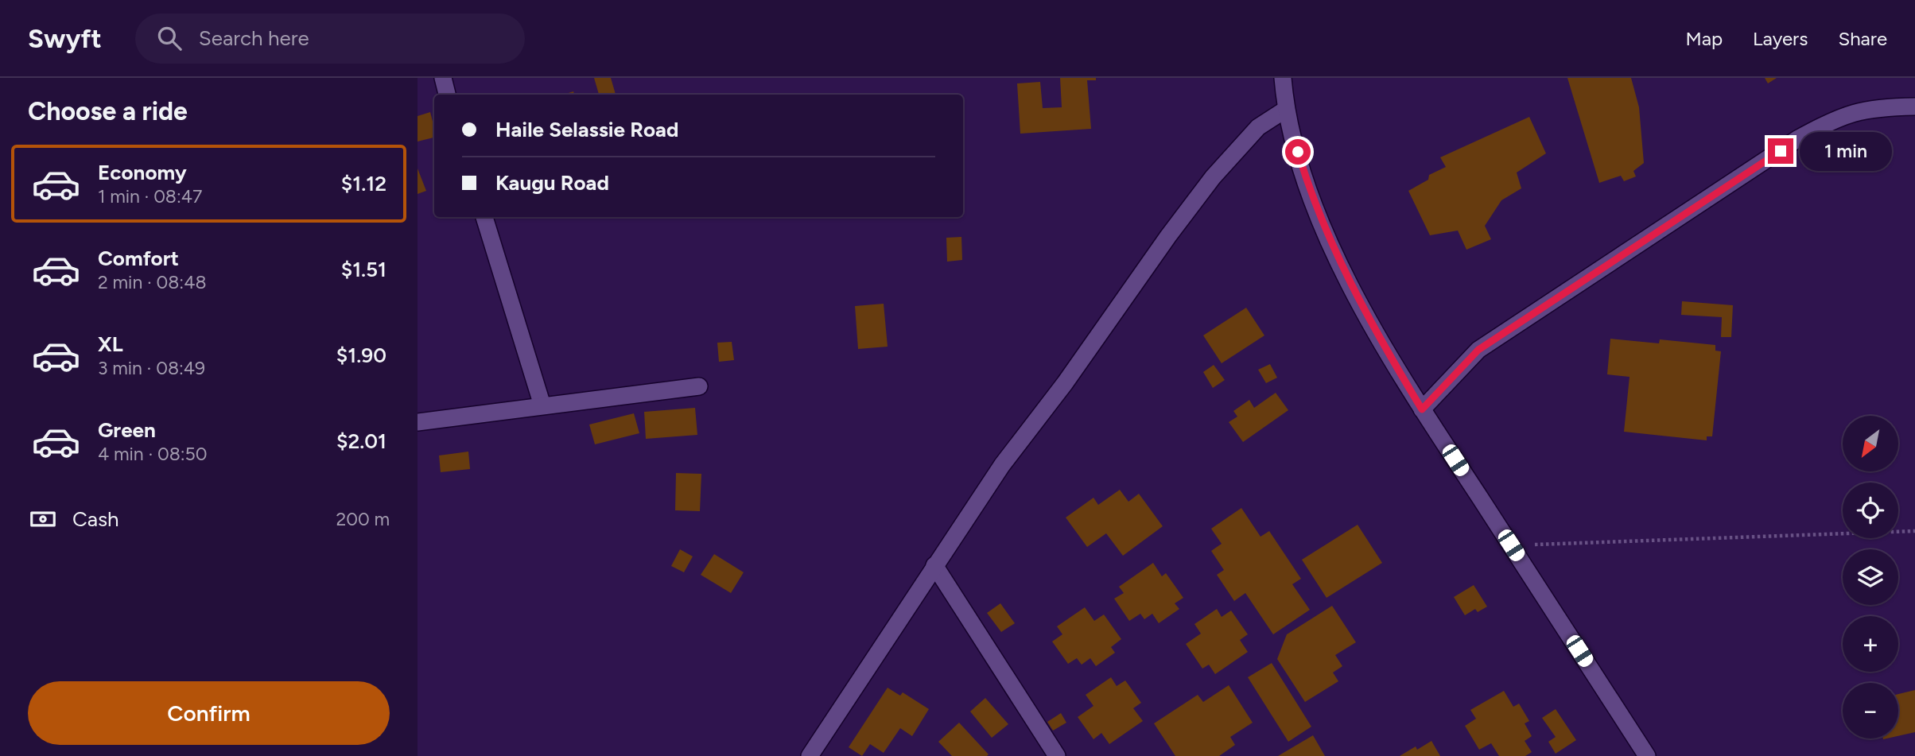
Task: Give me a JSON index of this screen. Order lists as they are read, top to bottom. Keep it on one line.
{"north":"bottom left","page":{"header":"Swyft","search":"Search here","nav":["Map","Layers","Share"],"heading":"Choose a ride","banner":["Haile Selassie Road","Kaugu Road"],"bubble":"1 min","list":[{"name":"Economy","note":"1 min · 08:47","value":"$1.12"},{"name":"Comfort","note":"2 min · 08:48","value":"$1.51"},{"name":"XL","note":"3 min · 08:49","value":"$1.90"},{"name":"Green","note":"4 min · 08:50","value":"$2.01"}],"map_buttons":["+","−"],"pay":["Cash","200 m"],"buttons":"Confirm"}}
